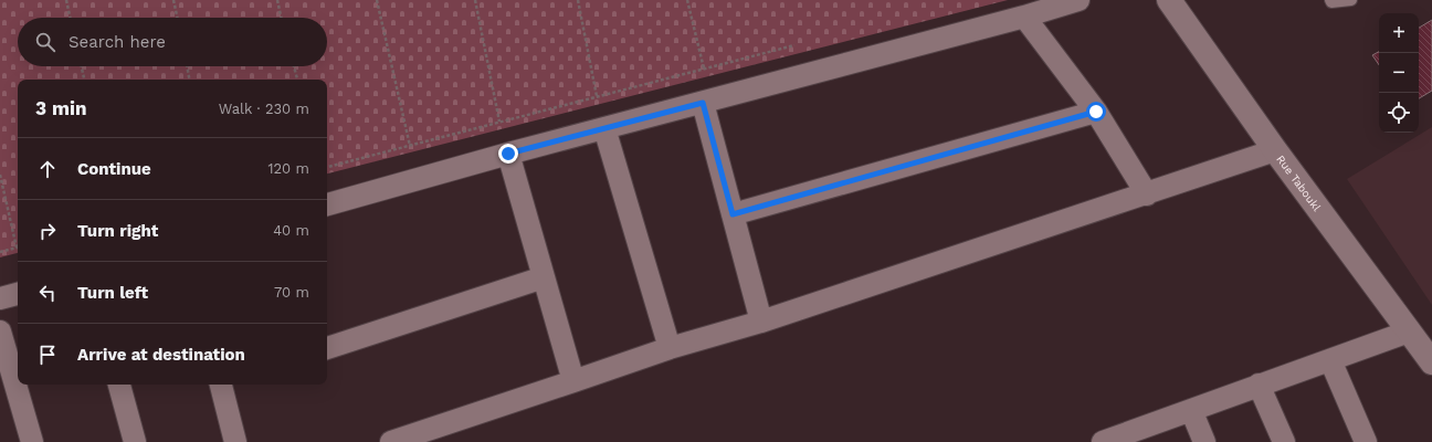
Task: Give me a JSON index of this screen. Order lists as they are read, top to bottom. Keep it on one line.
{"streets":{"street":["Rue Taboukl"]},"page":{"map_buttons":["+","−"],"search":"Search here","heading":["3 min","Walk · 230 m"],"list":[["Continue","120 m"],["Turn right","40 m"],["Turn left","70 m"],"Arrive at destination"]}}
